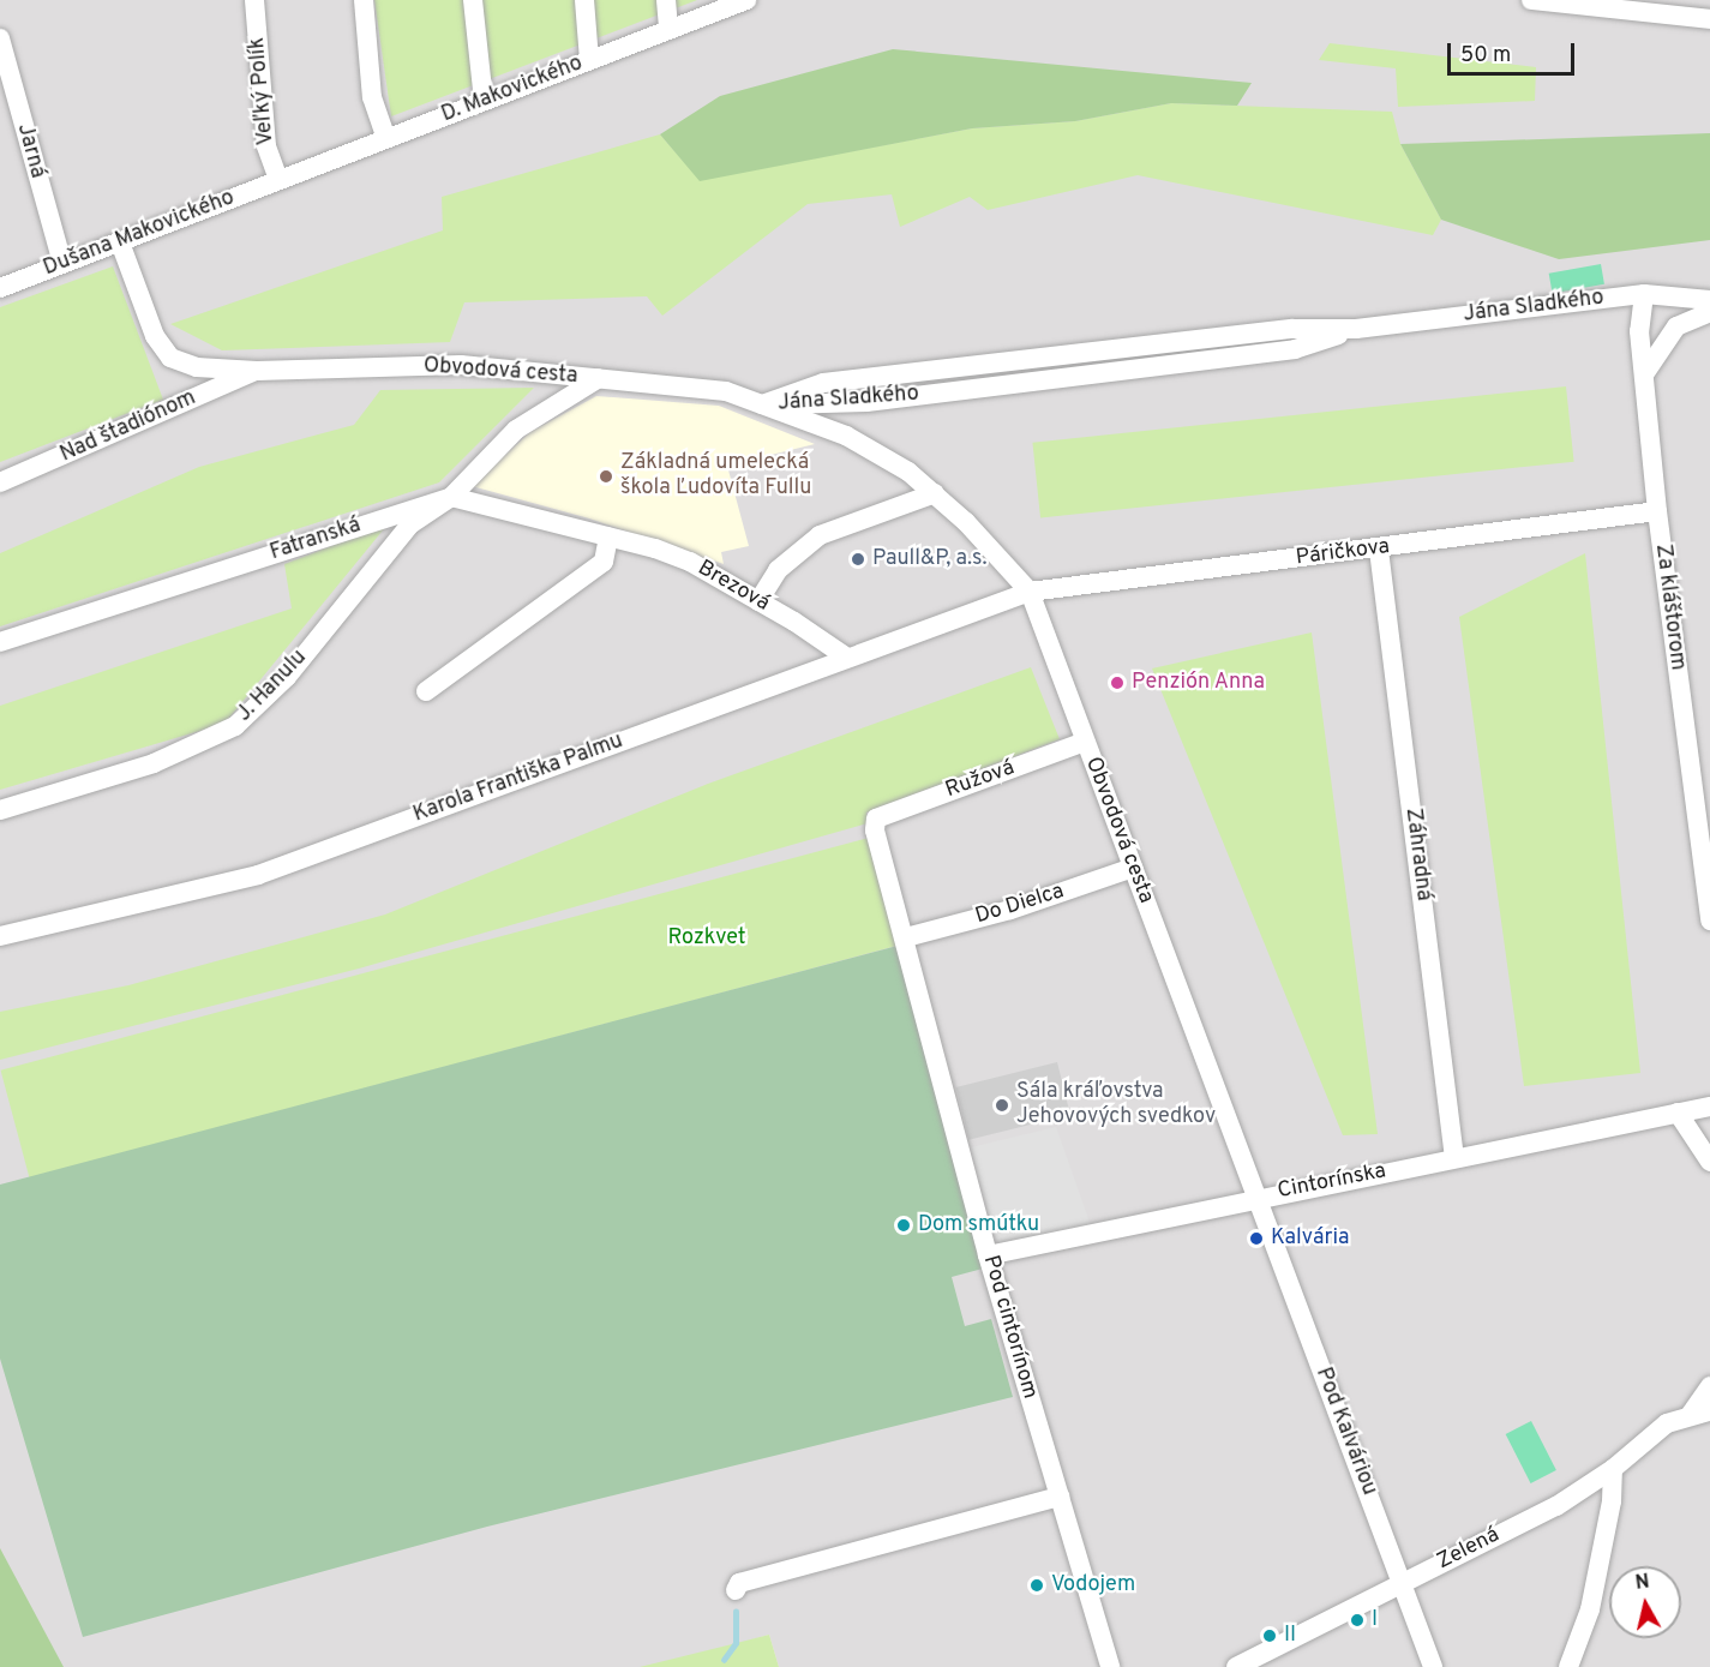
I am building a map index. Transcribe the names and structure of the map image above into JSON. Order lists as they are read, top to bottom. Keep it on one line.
{"streets":{"street":["D. Makovického","Veľký Polík","Jarná","Dušana Makovického","Jána Sladkého","Obvodová cesta","Nad štadiónom","Fatranská","Páričkova","Brezová","Za kláštorom","J. Hanulu","Karola Františka Palmu","Ružová","Záhradná","Do Dielca","Cintorínska","Pod cintorínom","Pod Kalváriou","Zelená"]},"crossings":[["D. Makovického","Veľký Polík"],["D. Makovického","Dušana Makovického"],["Veľký Polík","Dušana Makovického"],["Jarná","Dušana Makovického"],["Dušana Makovického","Obvodová cesta"],["Jána Sladkého","Obvodová cesta"],["Jána Sladkého","Za kláštorom"],["Obvodová cesta","Nad štadiónom"],["Obvodová cesta","Fatranská"],["Obvodová cesta","Páričkova"],["Obvodová cesta","Karola Františka Palmu"],["Obvodová cesta","Ružová"],["Obvodová cesta","Do Dielca"],["Obvodová cesta","Cintorínska"],["Obvodová cesta","Pod Kalváriou"],["Fatranská","Brezová"],["Fatranská","J. Hanulu"],["Páričkova","Za kláštorom"],["Páričkova","Karola Františka Palmu"],["Páričkova","Záhradná"],["Brezová","J. Hanulu"],["Brezová","Karola Františka Palmu"],["Ružová","Pod cintorínom"],["Záhradná","Cintorínska"],["Do Dielca","Pod cintorínom"],["Cintorínska","Pod cintorínom"],["Cintorínska","Pod Kalváriou"],["Pod Kalváriou","Zelená"]],"parks":["Rozkvet"],"places":["Základná umelecká škola Ľudovíta Fullu","Paull&P, a.s.","Penzión Anna","Sála kráľovstva Jehovových svedkov","Dom smútku","Kalvária","Vodojem","I","II"],"scale_bar":"50 m","north":"top"}
